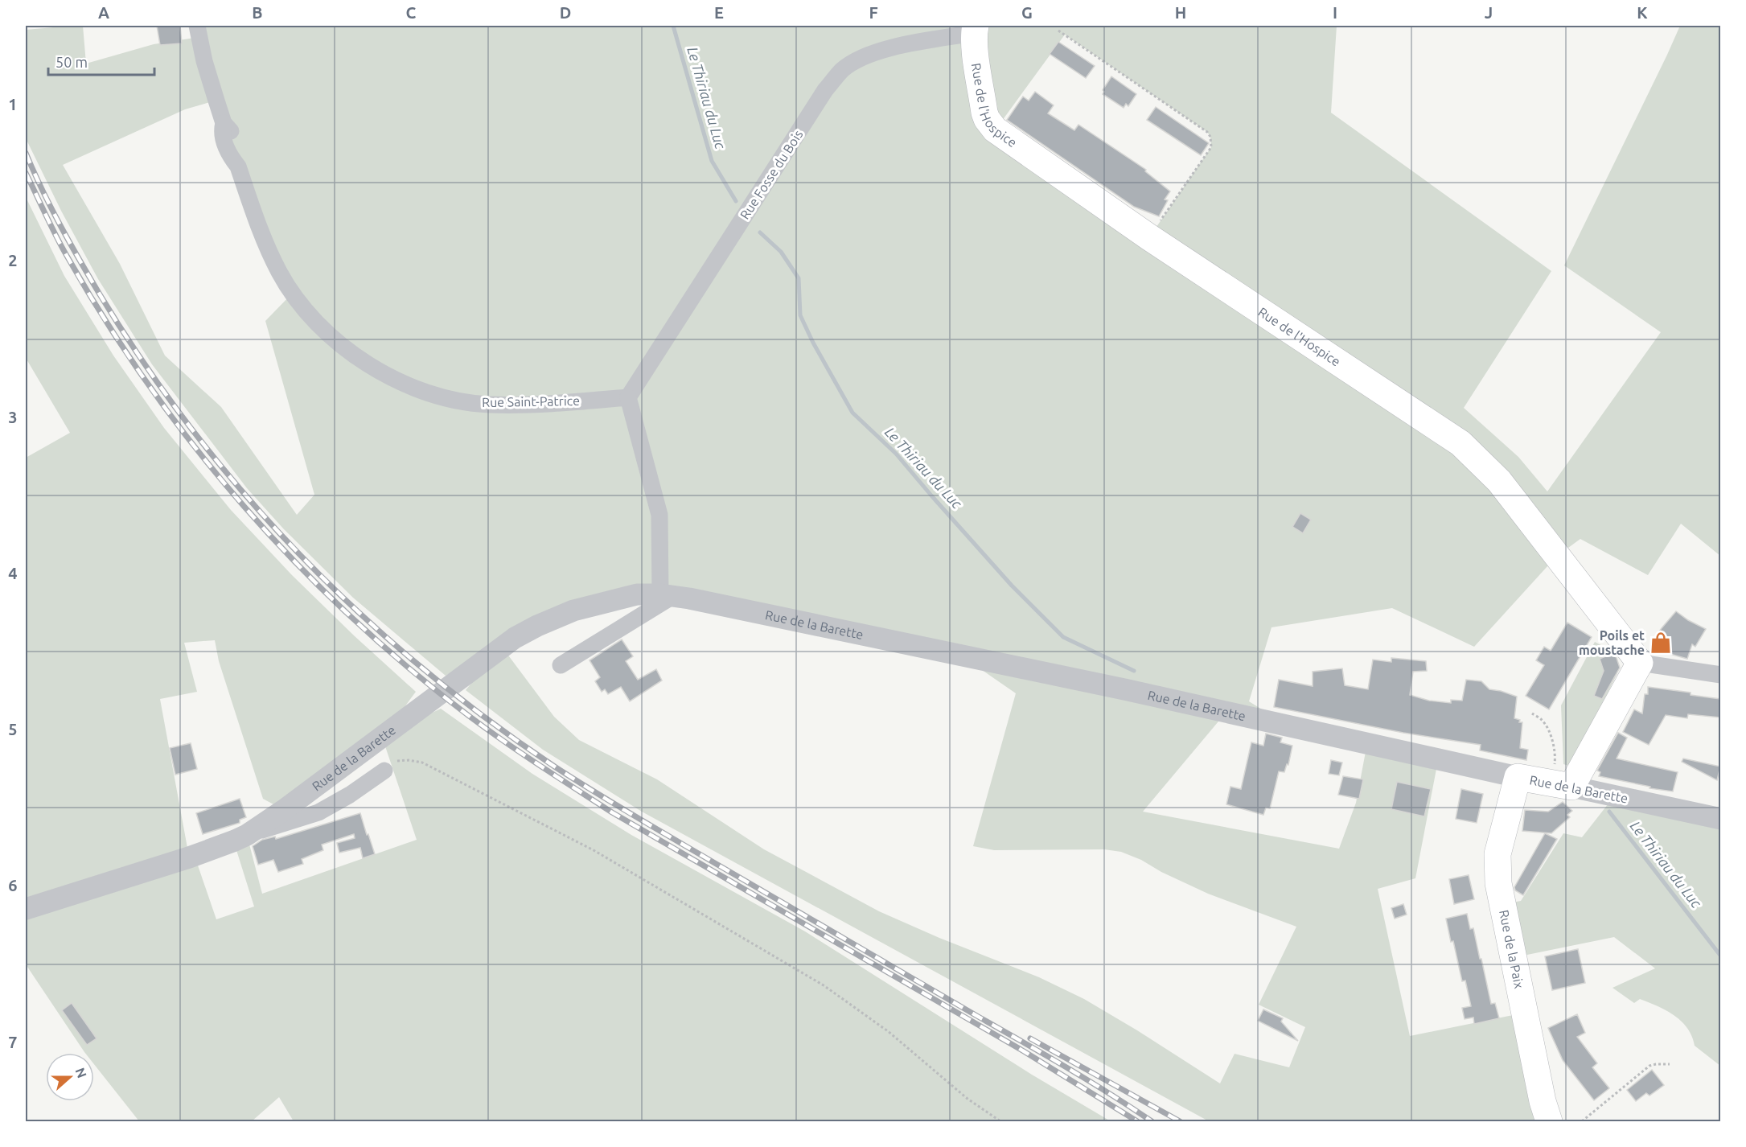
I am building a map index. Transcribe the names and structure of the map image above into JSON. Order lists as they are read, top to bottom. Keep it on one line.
{"streets":{"main road":["Rue de l'Hospice","Rue de la Barette","Rue de la Paix"],"street":["Rue Fosse du Bois","Rue Saint-Patrice"]},"crossings":[["Rue de l'Hospice","Rue Fosse du Bois"],["Rue Fosse du Bois","Rue Saint-Patrice"],["Rue de la Barette","Rue de la Paix"]],"water":["Le Thiriau du Luc"],"places":{"shop":["Poils et moustache"]},"scale_bar":"50 m","north":"right","grid":{"columns":["A","B","C","D","E","F","G","H","I","J","K"],"rows":["1","2","3","4","5","6","7"]}}
